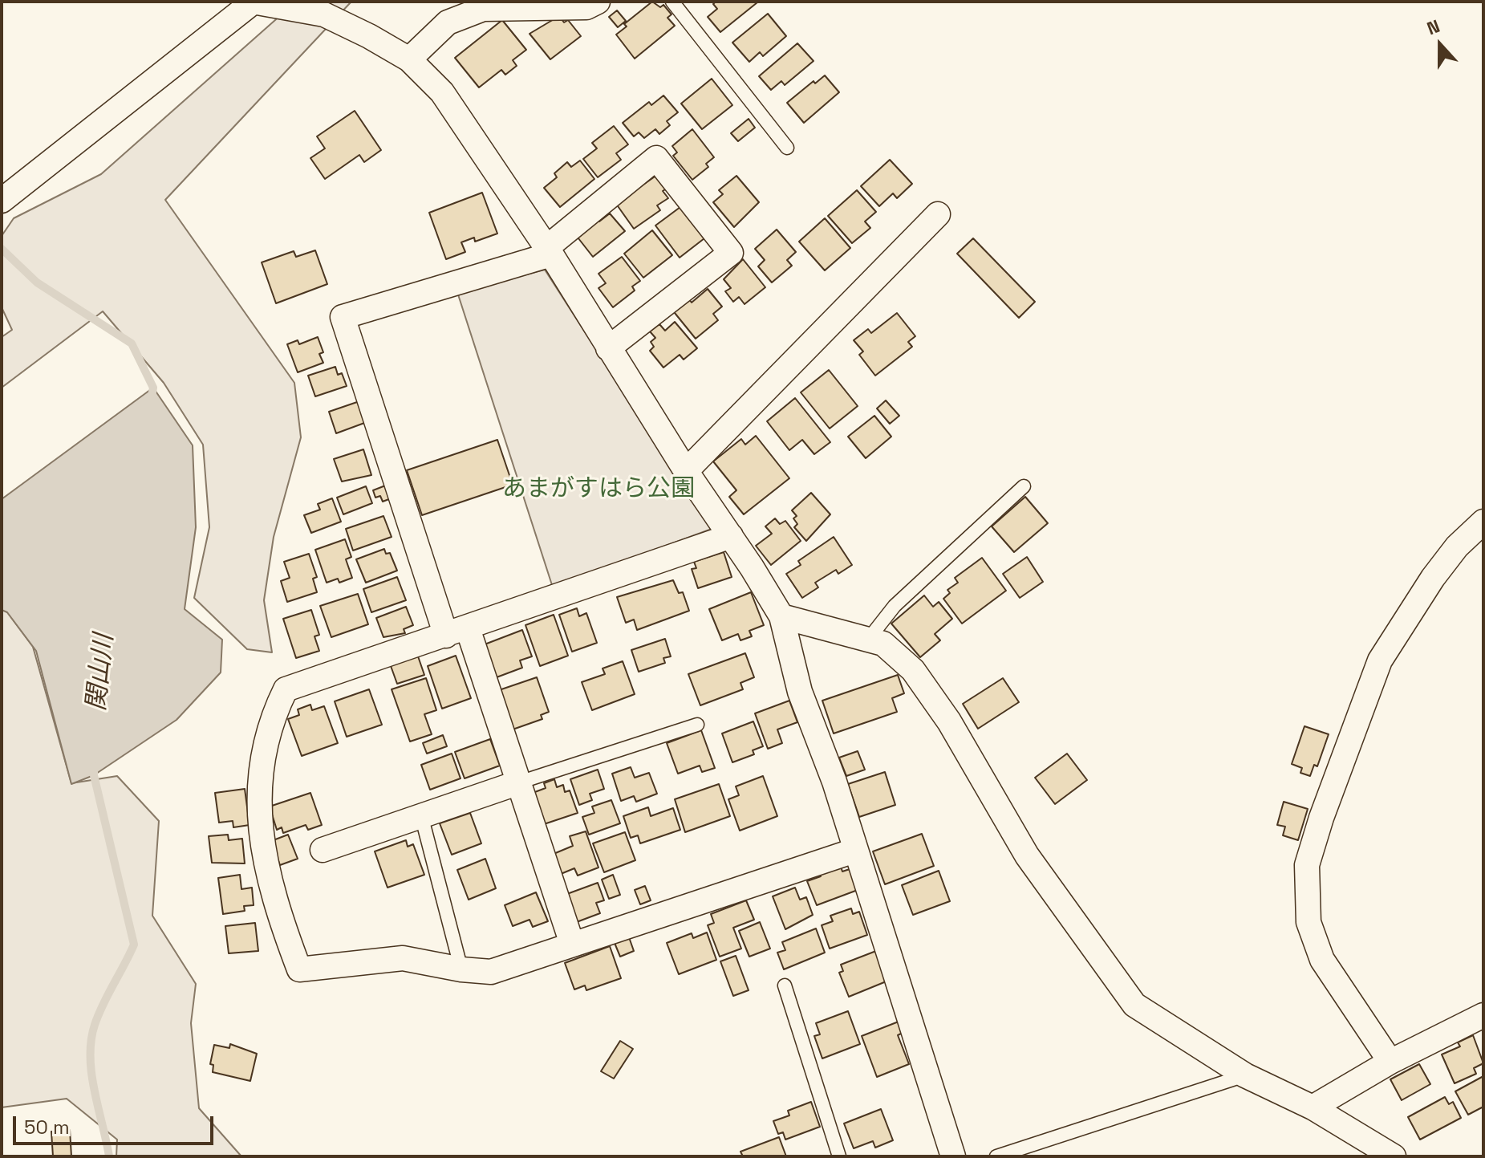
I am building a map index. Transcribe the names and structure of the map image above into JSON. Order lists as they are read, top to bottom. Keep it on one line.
{"water":["関山川"],"parks":["あまがすはら公園"],"scale_bar":"50 m","north":"top"}
